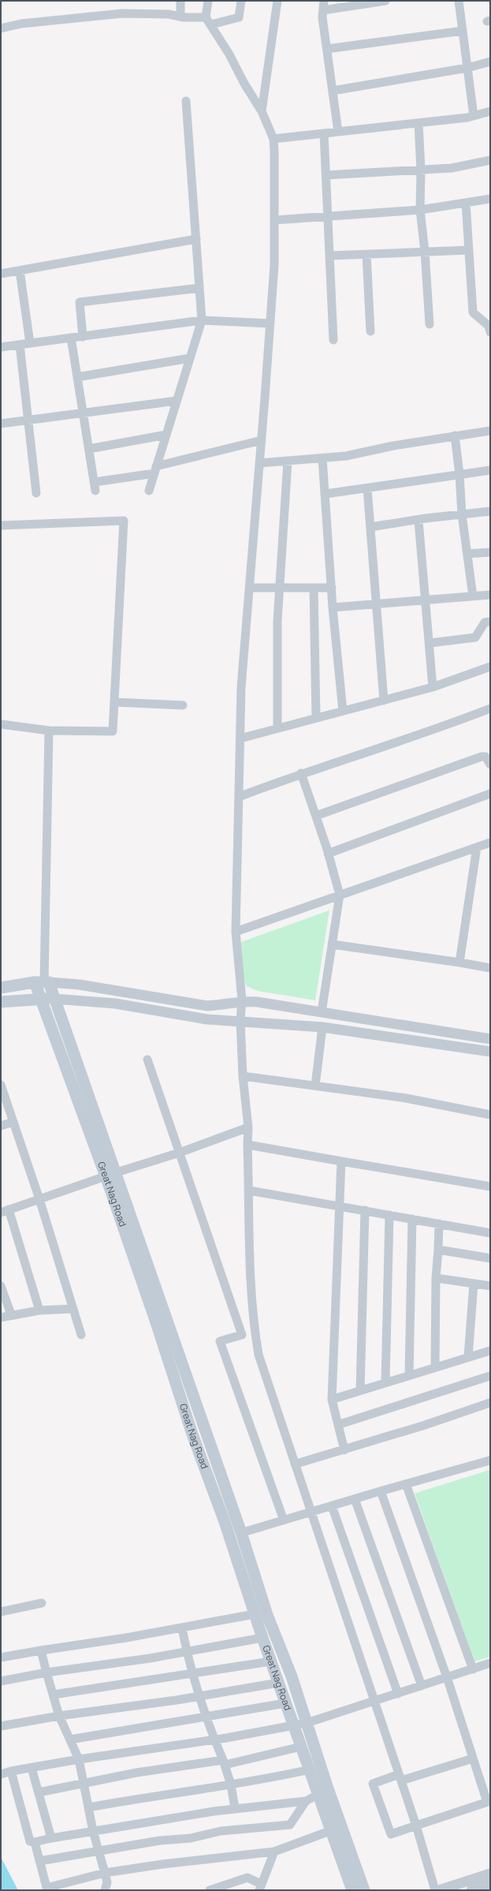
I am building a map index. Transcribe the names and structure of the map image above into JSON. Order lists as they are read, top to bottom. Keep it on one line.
{"streets":{"main road":["Great Nag Road"]}}
